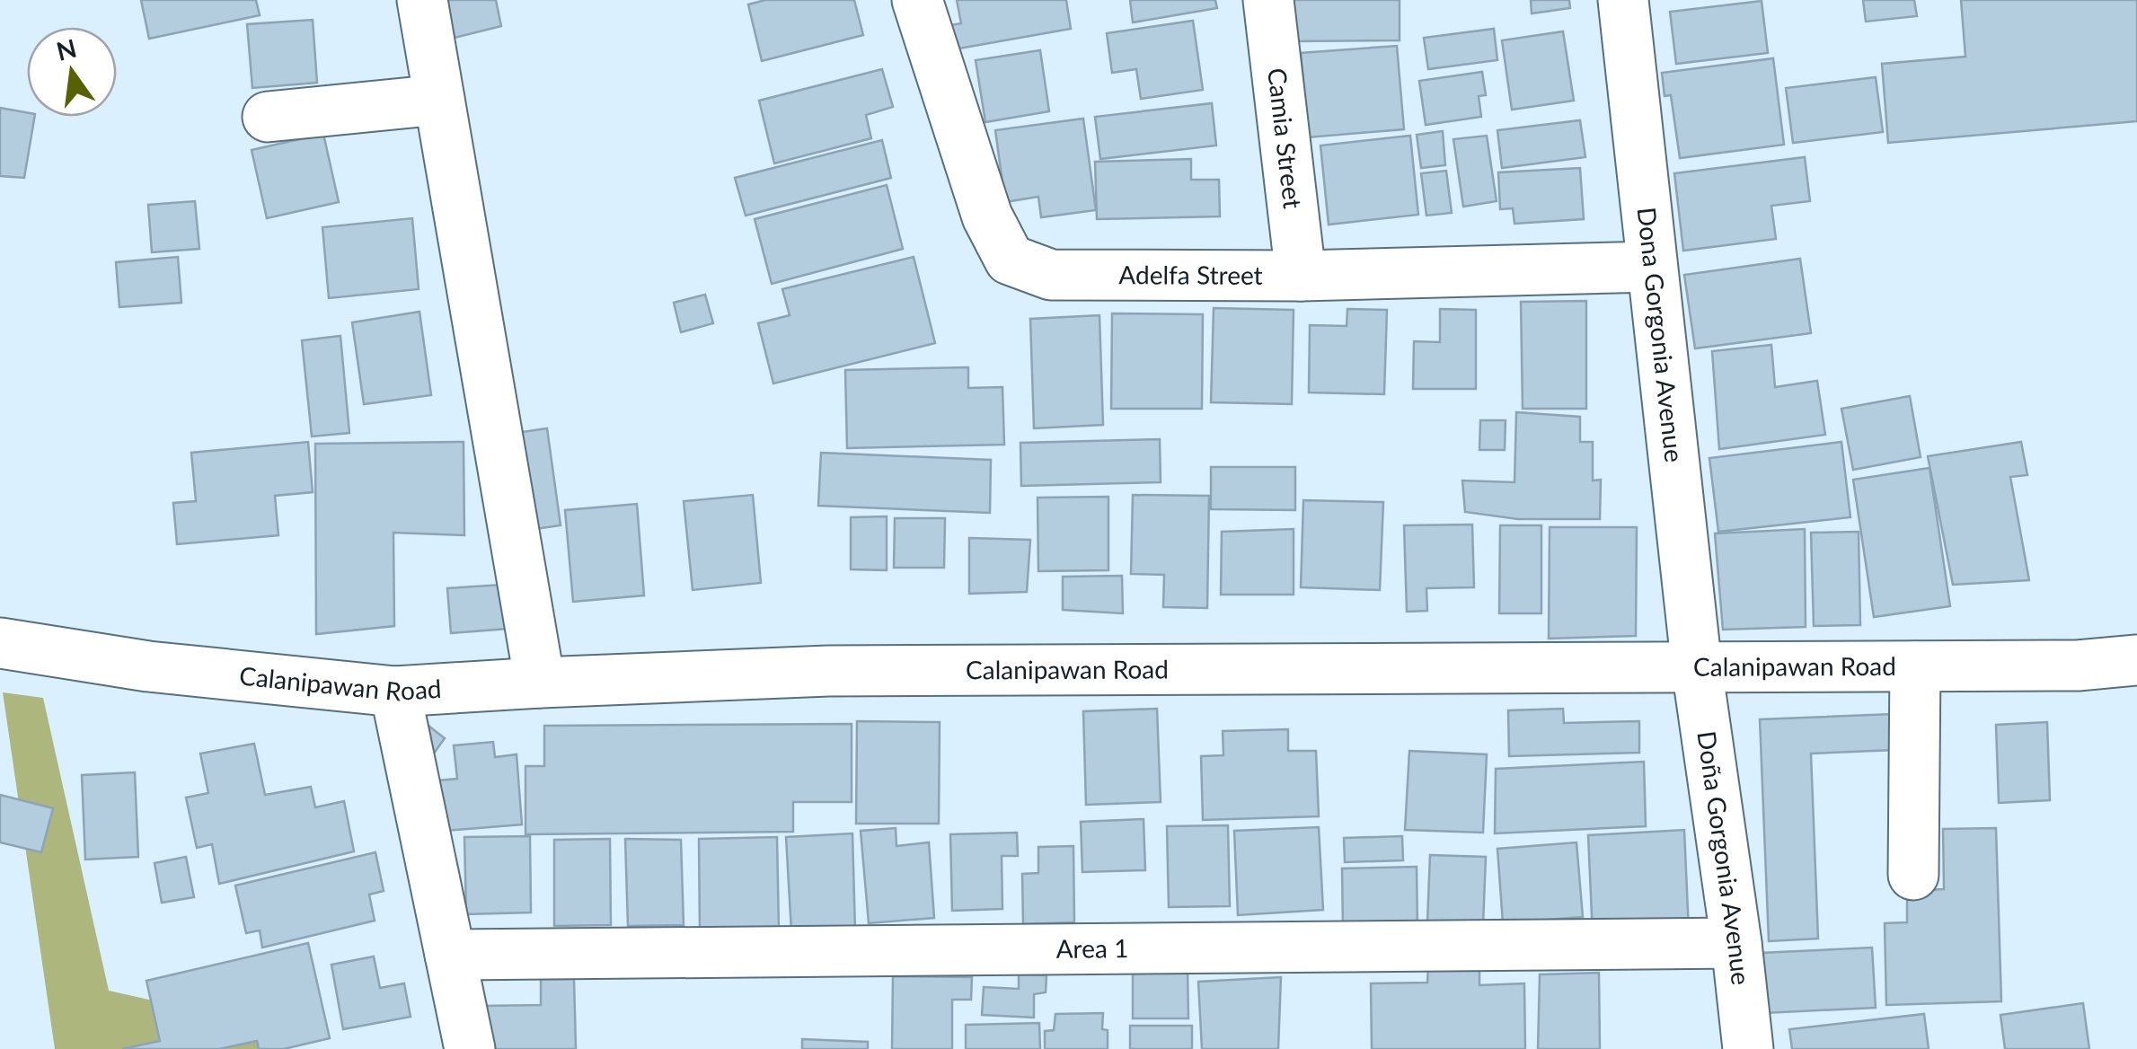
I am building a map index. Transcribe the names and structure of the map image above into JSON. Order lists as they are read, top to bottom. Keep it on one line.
{"streets":{"street":["Camia Street","Adelfa Street","Dona Gorgonia Avenue","Calanipawan Road","Doña Gorgonia Avenue","Area 1"]},"crossings":[["Camia Street","Adelfa Street"],["Adelfa Street","Dona Gorgonia Avenue"],["Dona Gorgonia Avenue","Calanipawan Road"],["Dona Gorgonia Avenue","Doña Gorgonia Avenue"],["Calanipawan Road","Doña Gorgonia Avenue"],["Doña Gorgonia Avenue","Area 1"]],"north":"top"}
